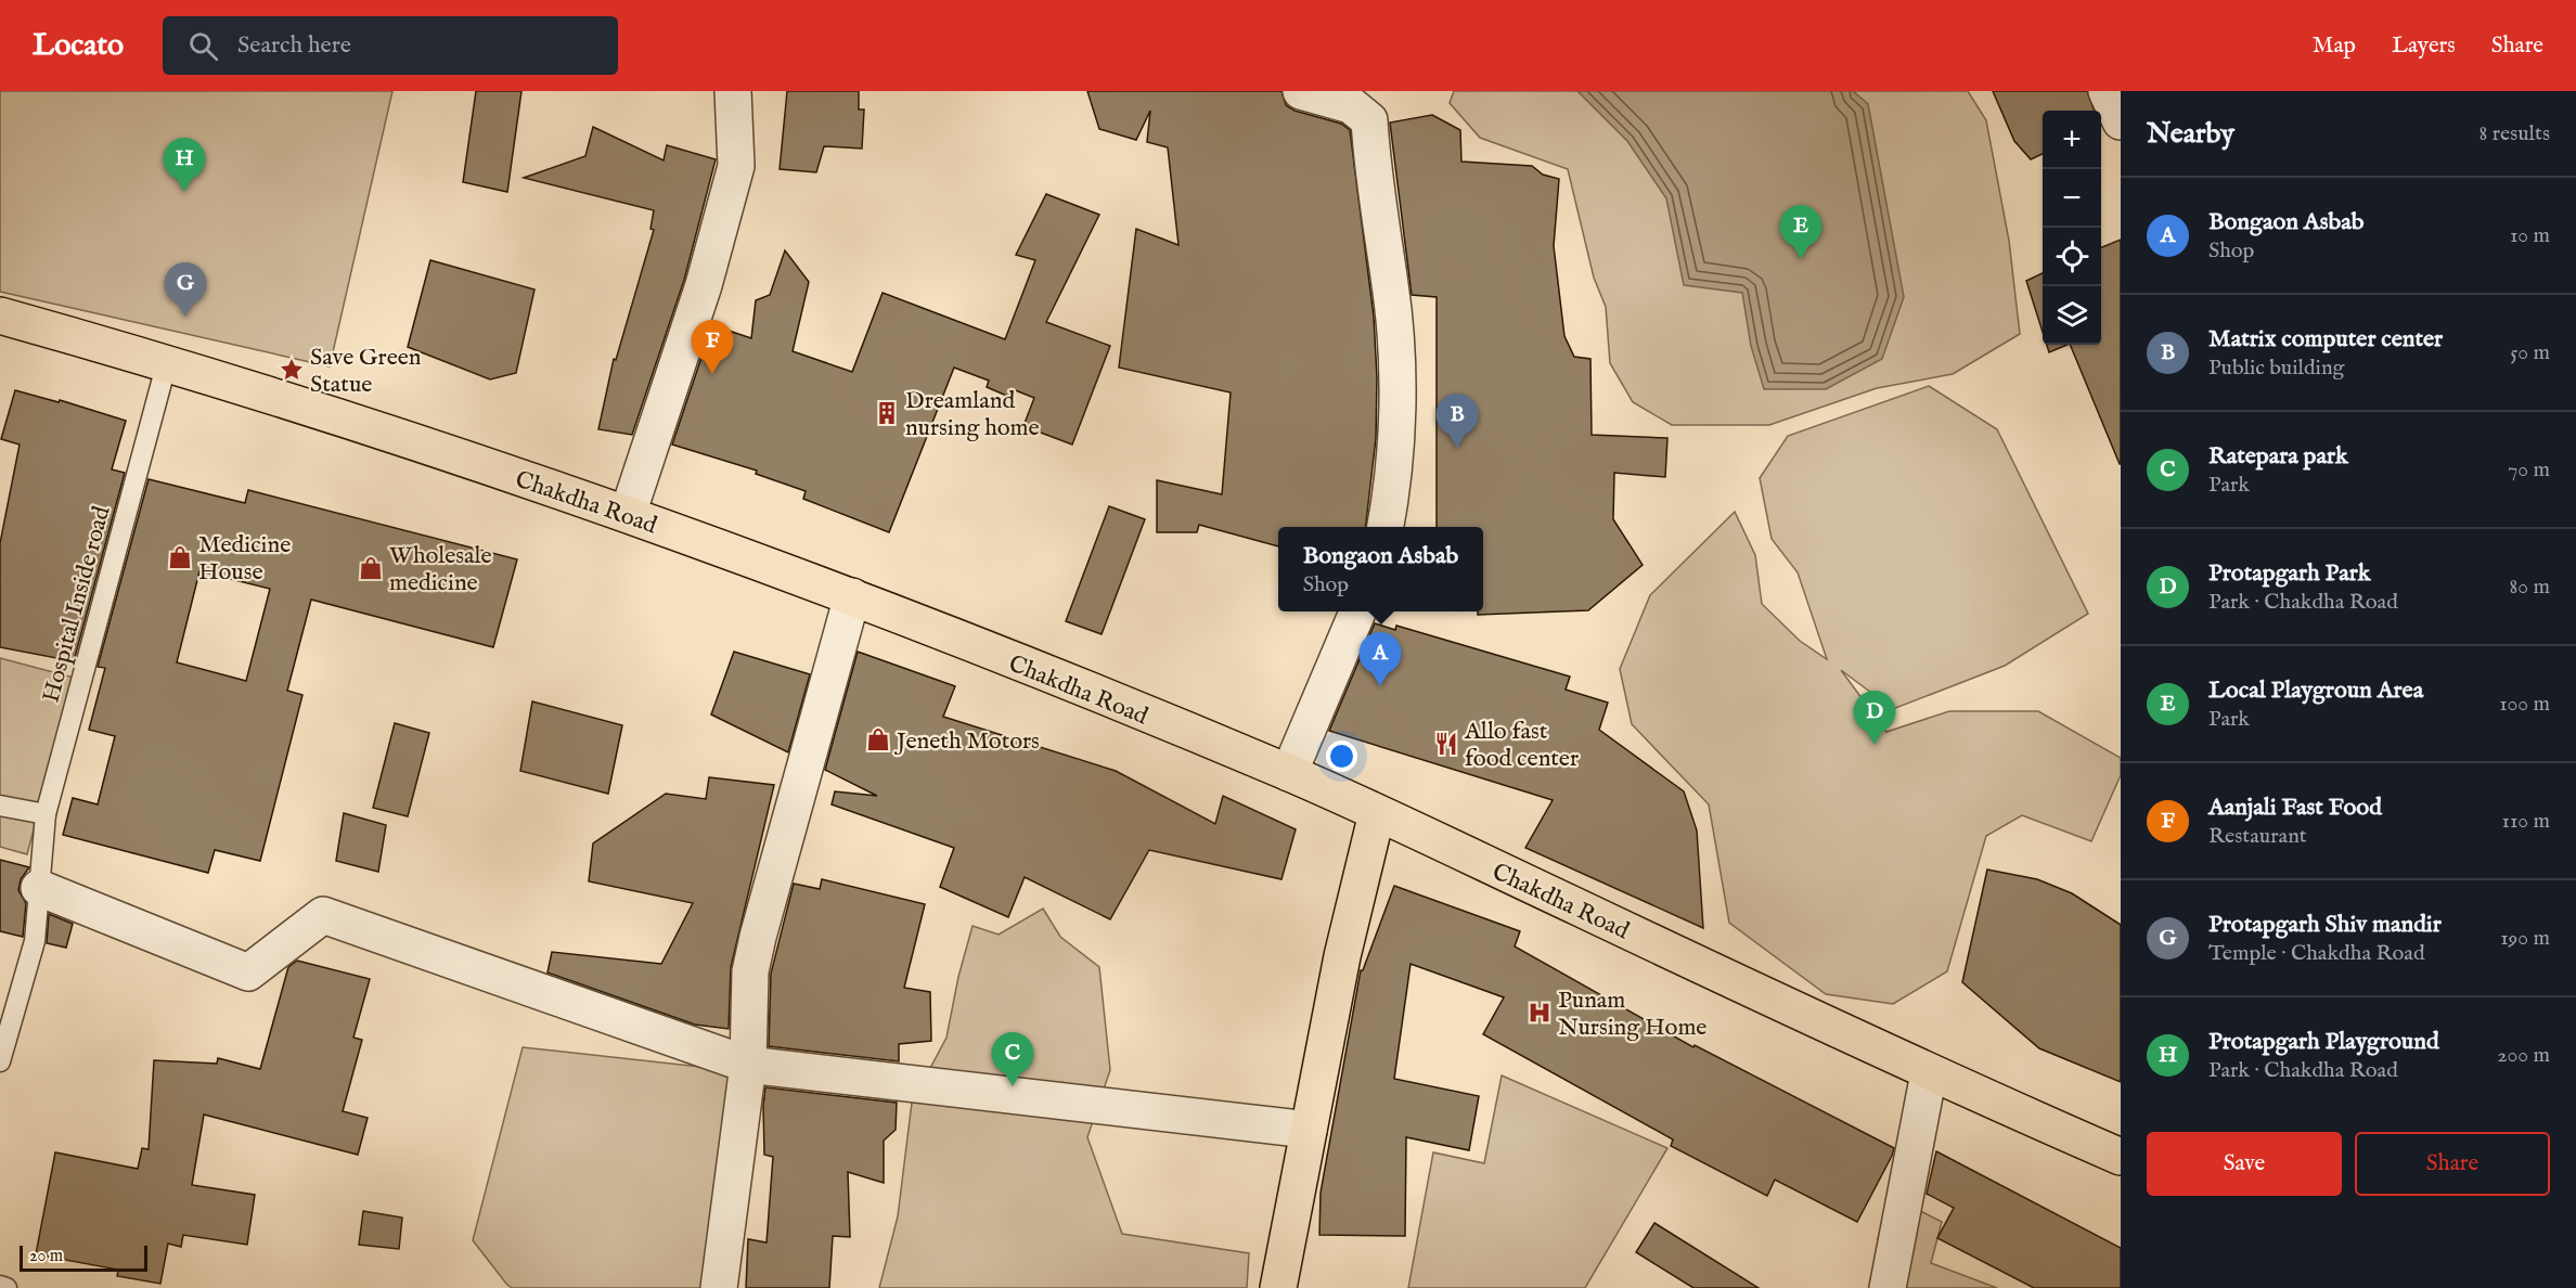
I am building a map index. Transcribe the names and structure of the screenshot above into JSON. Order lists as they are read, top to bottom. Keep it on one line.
{"streets":{"main road":["Chakdha Road"],"lane":["Hospital Inside road"]},"crossings":[["Chakdha Road","Hospital Inside road"]],"places":{"place":["Save Green Statue"],"building":["Dreamland nursing home"],"shop":["Medicine House","Wholesale medicine","Jeneth Motors"],"restaurant":["Allo fast food center"],"hospital":["Punam Nursing Home"]},"scale_bar":"20 m","page":{"header":"Locato","search":"Search here","nav":["Map","Layers","Share"],"heading":["Nearby","8 results"],"map_buttons":["+","−"],"pins":["H","E","G","F","B","A","D","C"],"list":[{"mark":"A","name":"Bongaon Asbab","note":"Shop","value":"10 m"},{"mark":"B","name":"Matrix computer center","note":"Public building","value":"50 m"},{"mark":"C","name":"Ratepara park","note":"Park","value":"70 m"},{"mark":"D","name":"Protapgarh Park","note":"Park · Chakdha Road","value":"80 m"},{"mark":"E","name":"Local Playgroun Area","note":"Park","value":"100 m"},{"mark":"F","name":"Aanjali Fast Food","note":"Restaurant","value":"110 m"},{"mark":"G","name":"Protapgarh Shiv mandir","note":"Temple · Chakdha Road","value":"190 m"},{"mark":"H","name":"Protapgarh Playground","note":"Park · Chakdha Road","value":"200 m"}],"popup":["Bongaon Asbab","Shop"],"buttons":["Save","Share"],"scale":"20 m"}}
